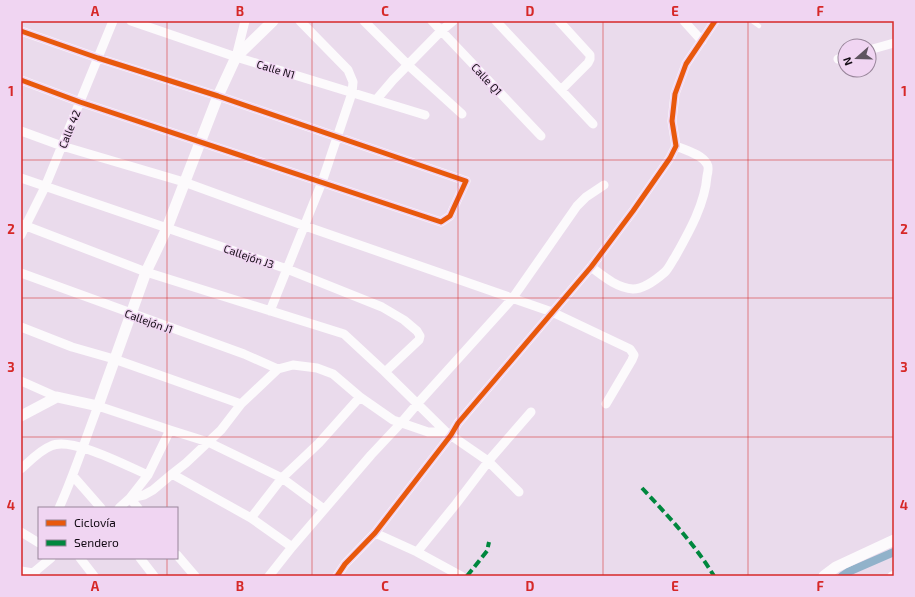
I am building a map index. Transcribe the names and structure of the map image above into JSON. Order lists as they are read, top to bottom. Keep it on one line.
{"streets":{"street":["Calle N1","Calle Q1","Calle 42","Callejón J3","Callejón J1"]},"crossings":[["Calle 42","Callejón J3"]],"legend":["Ciclovía","Sendero"],"north":"left","grid":{"columns":["A","B","C","D","E","F"],"rows":["1","2","3","4"]}}
